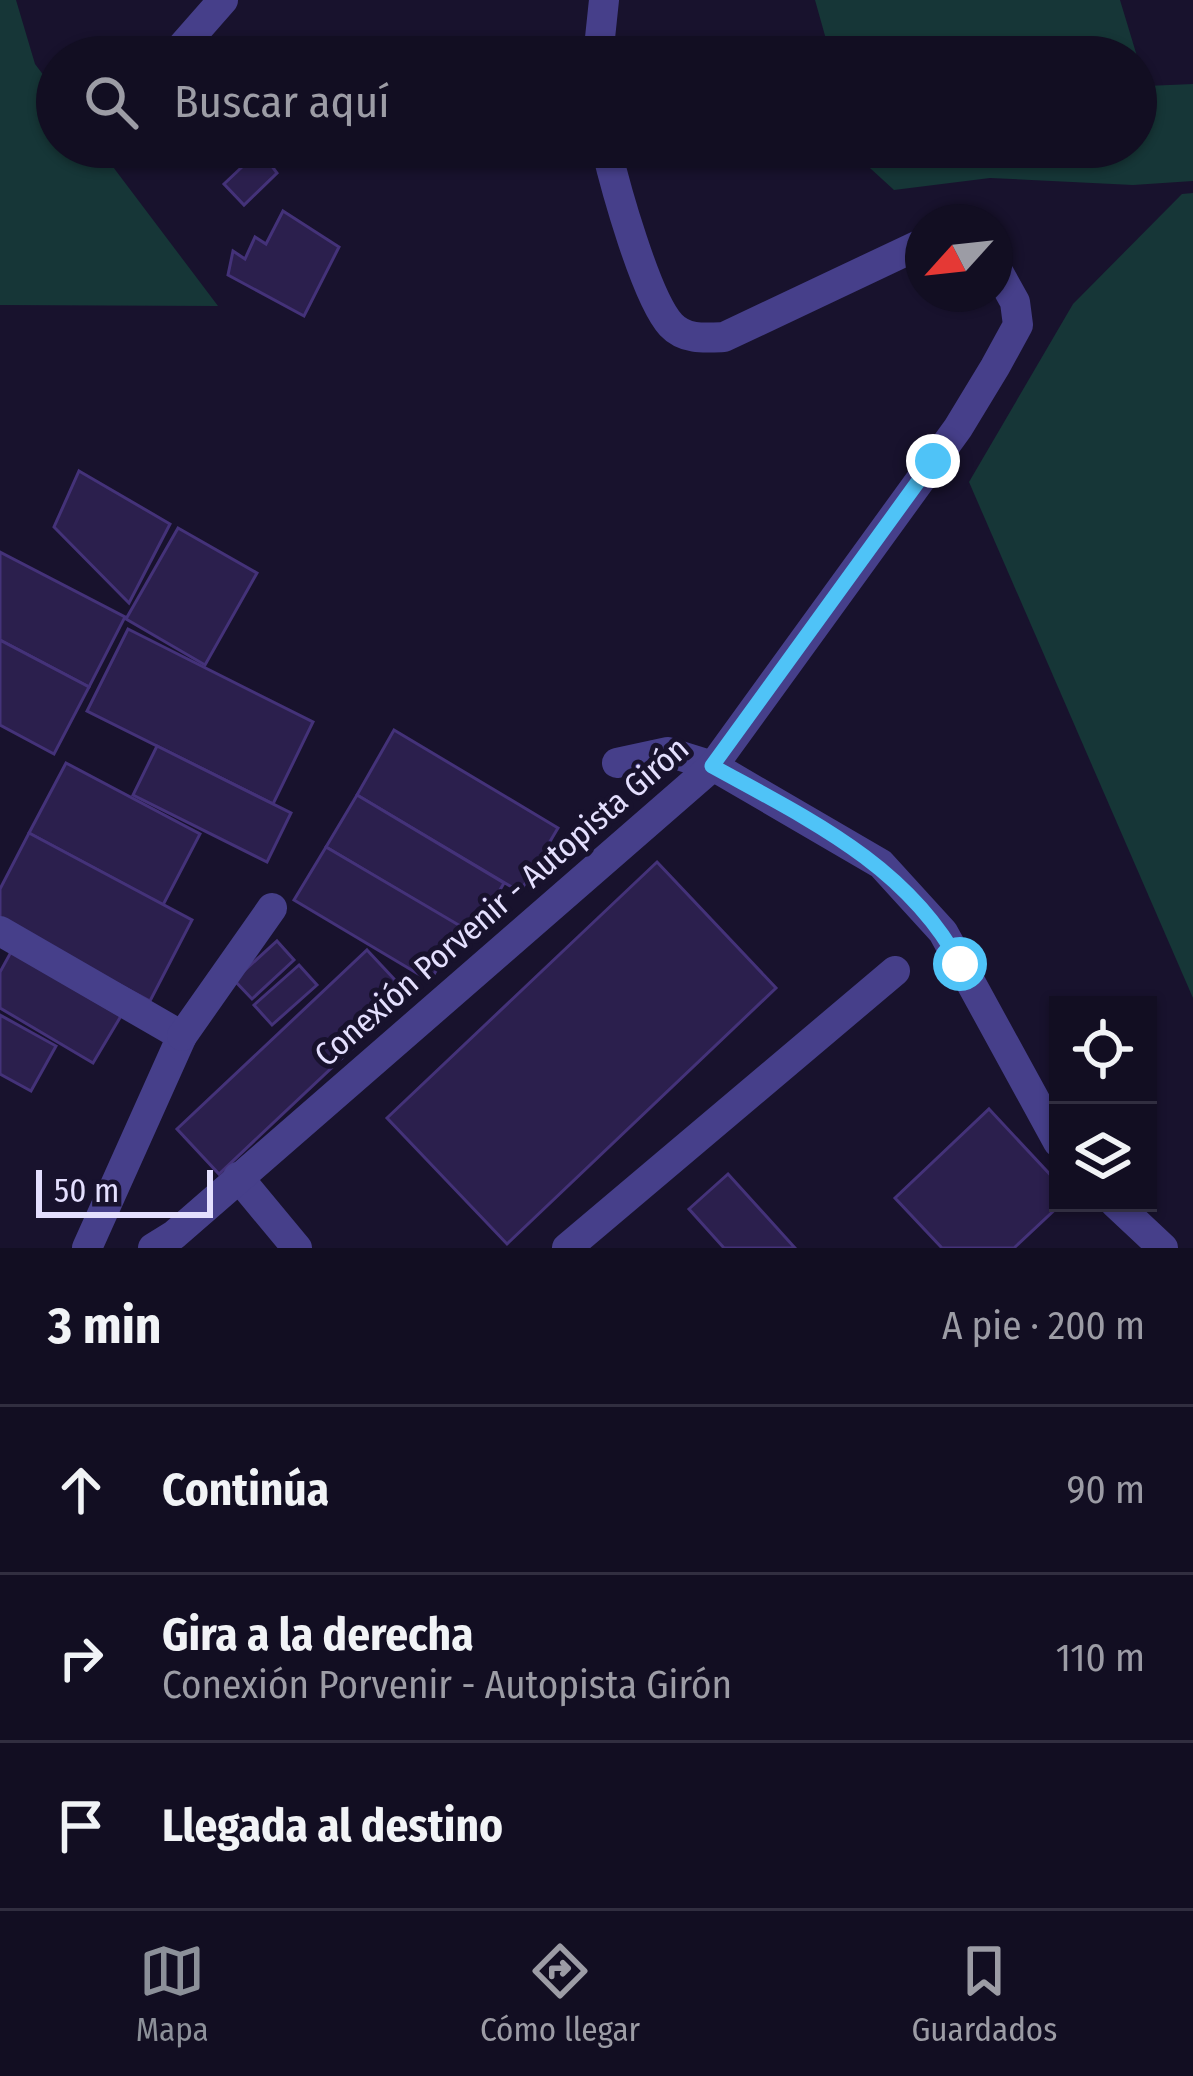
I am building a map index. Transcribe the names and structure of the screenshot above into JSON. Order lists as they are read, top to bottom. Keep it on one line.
{"streets":{"street":["Conexión Porvenir - Autopista Girón"]},"scale_bar":"50 m","north":"bottom left","page":{"search":"Buscar aquí","scale":"50 m","heading":["3 min","A pie · 200 m"],"list":[["Continúa","90 m"],["Gira a la derecha","Conexión Porvenir - Autopista Girón","110 m"],"Llegada al destino"],"nav":["Mapa","Cómo llegar","Guardados"]}}
